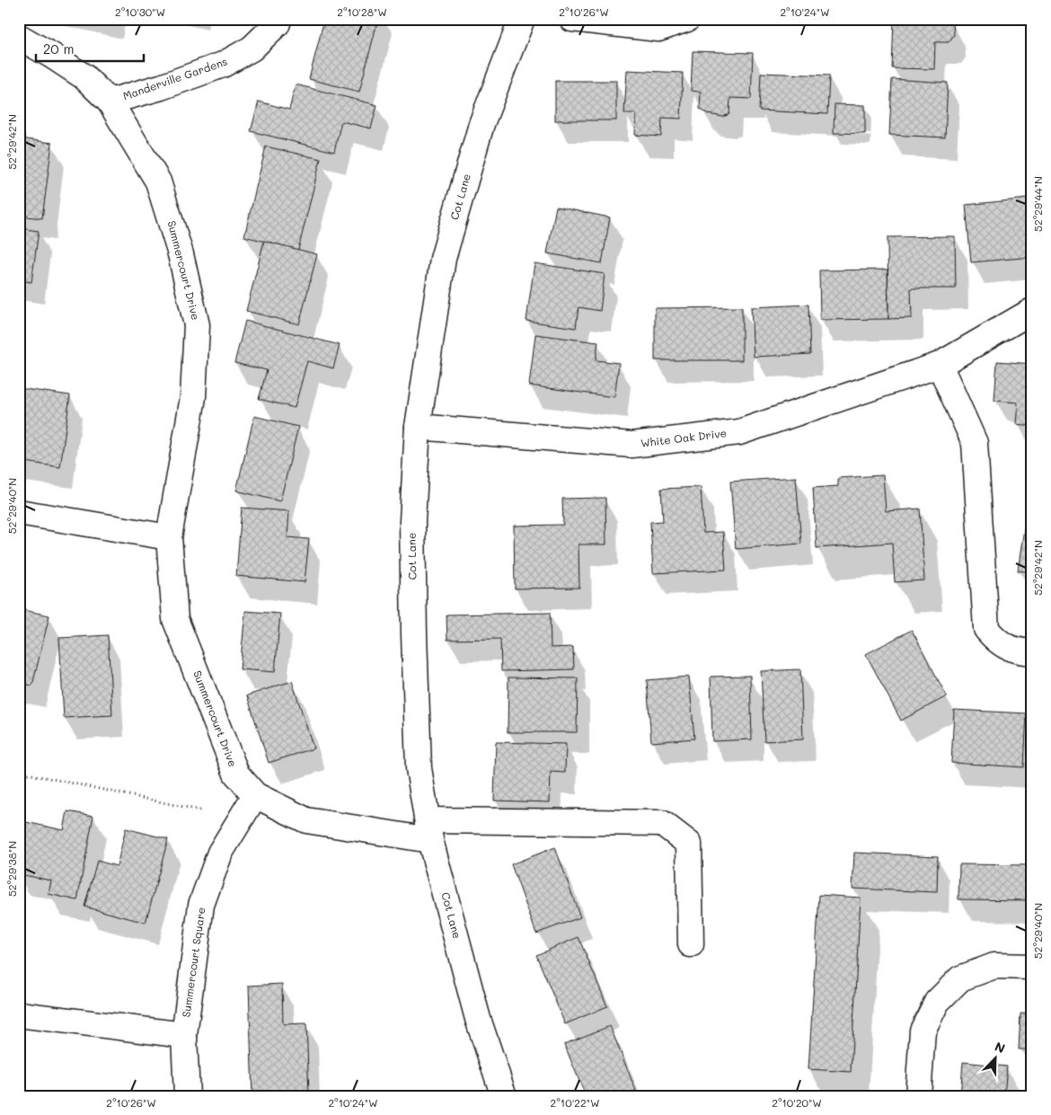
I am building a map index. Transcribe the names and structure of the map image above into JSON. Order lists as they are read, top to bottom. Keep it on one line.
{"streets":{"street":["Manderville Gardens","Cot Lane","Summercourt Drive","White Oak Drive","Summercourt Square"]},"crossings":[["Manderville Gardens","Summercourt Drive"],["Cot Lane","Summercourt Drive"],["Cot Lane","White Oak Drive"],["Summercourt Drive","Summercourt Square"]],"scale_bar":"20 m","north":"top right","coordinates":["2°10'30\"W","2°10'28\"W","2°10'26\"W","2°10'24\"W","52°29'42\"N","52°29'44\"N","52°29'40\"N","52°29'38\"N","2°10'22\"W","2°10'20\"W"]}
